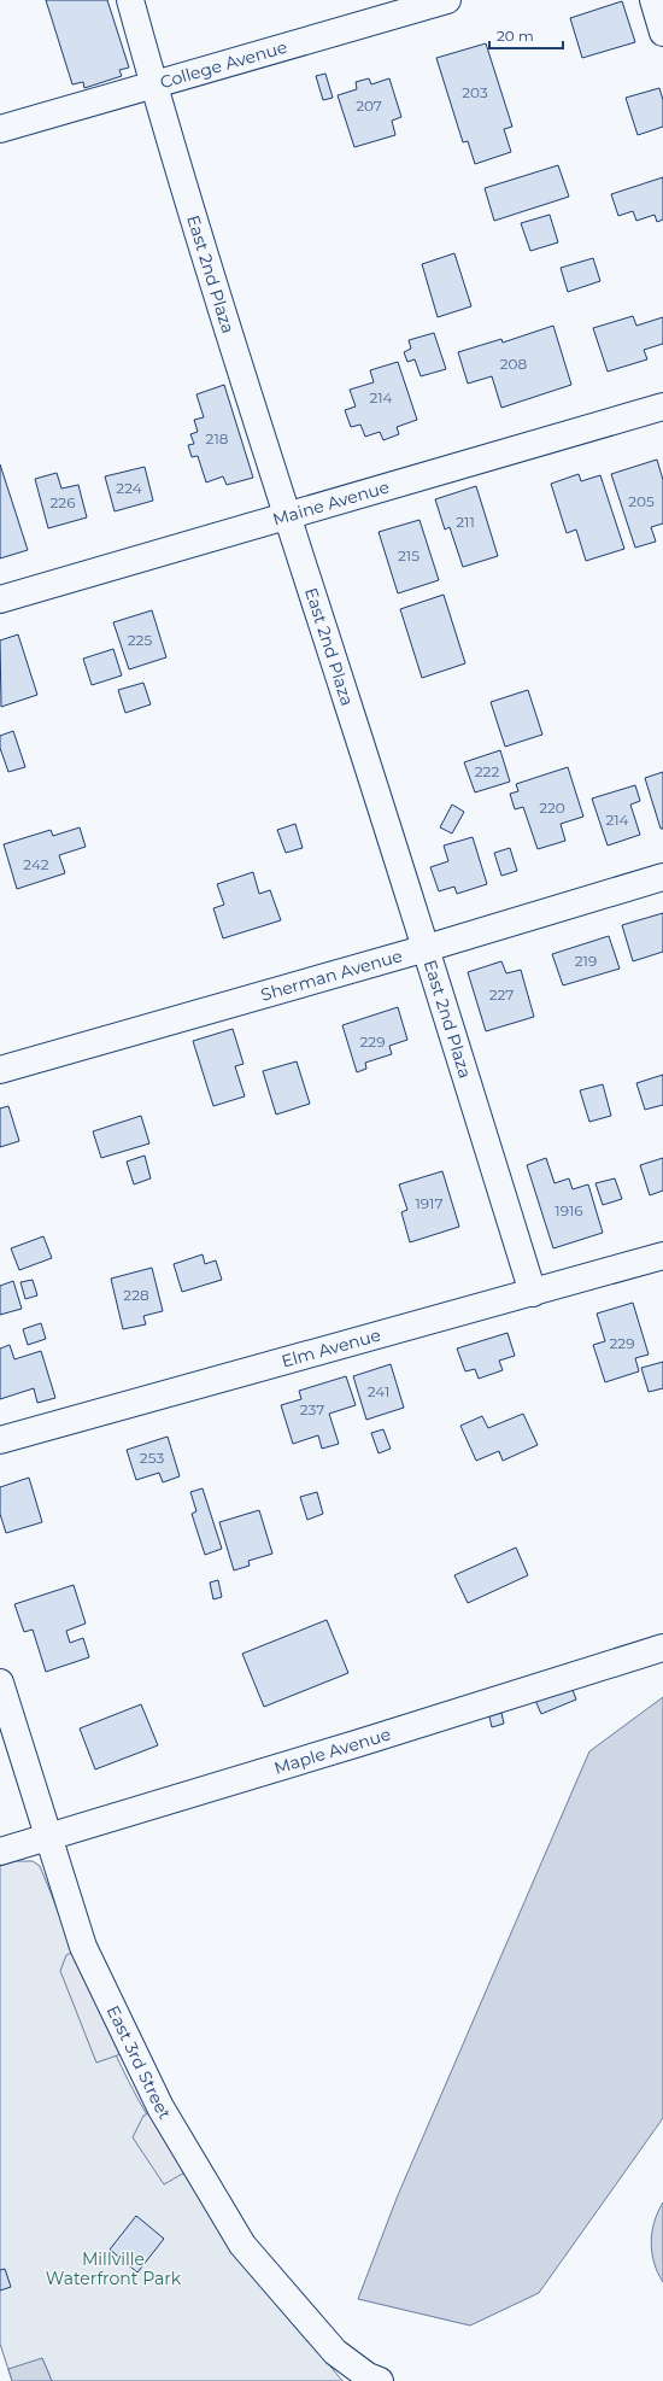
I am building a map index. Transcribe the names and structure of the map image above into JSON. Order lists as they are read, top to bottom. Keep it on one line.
{"streets":{"street":["College Avenue","East 2nd Plaza","Maine Avenue","Sherman Avenue","Elm Avenue","Maple Avenue","East 3rd Street"]},"crossings":[["College Avenue","East 2nd Plaza"],["East 2nd Plaza","Maine Avenue"],["East 2nd Plaza","Sherman Avenue"],["East 2nd Plaza","Elm Avenue"],["Maple Avenue","East 3rd Street"]],"parks":["Millville Waterfront Park"],"house_numbers":["203","207","208","214","218","224","205","226","211","215","225","222","220","214","242","219","227","229","1917","1916","228","229","241","237","253"],"scale_bar":"20 m"}
